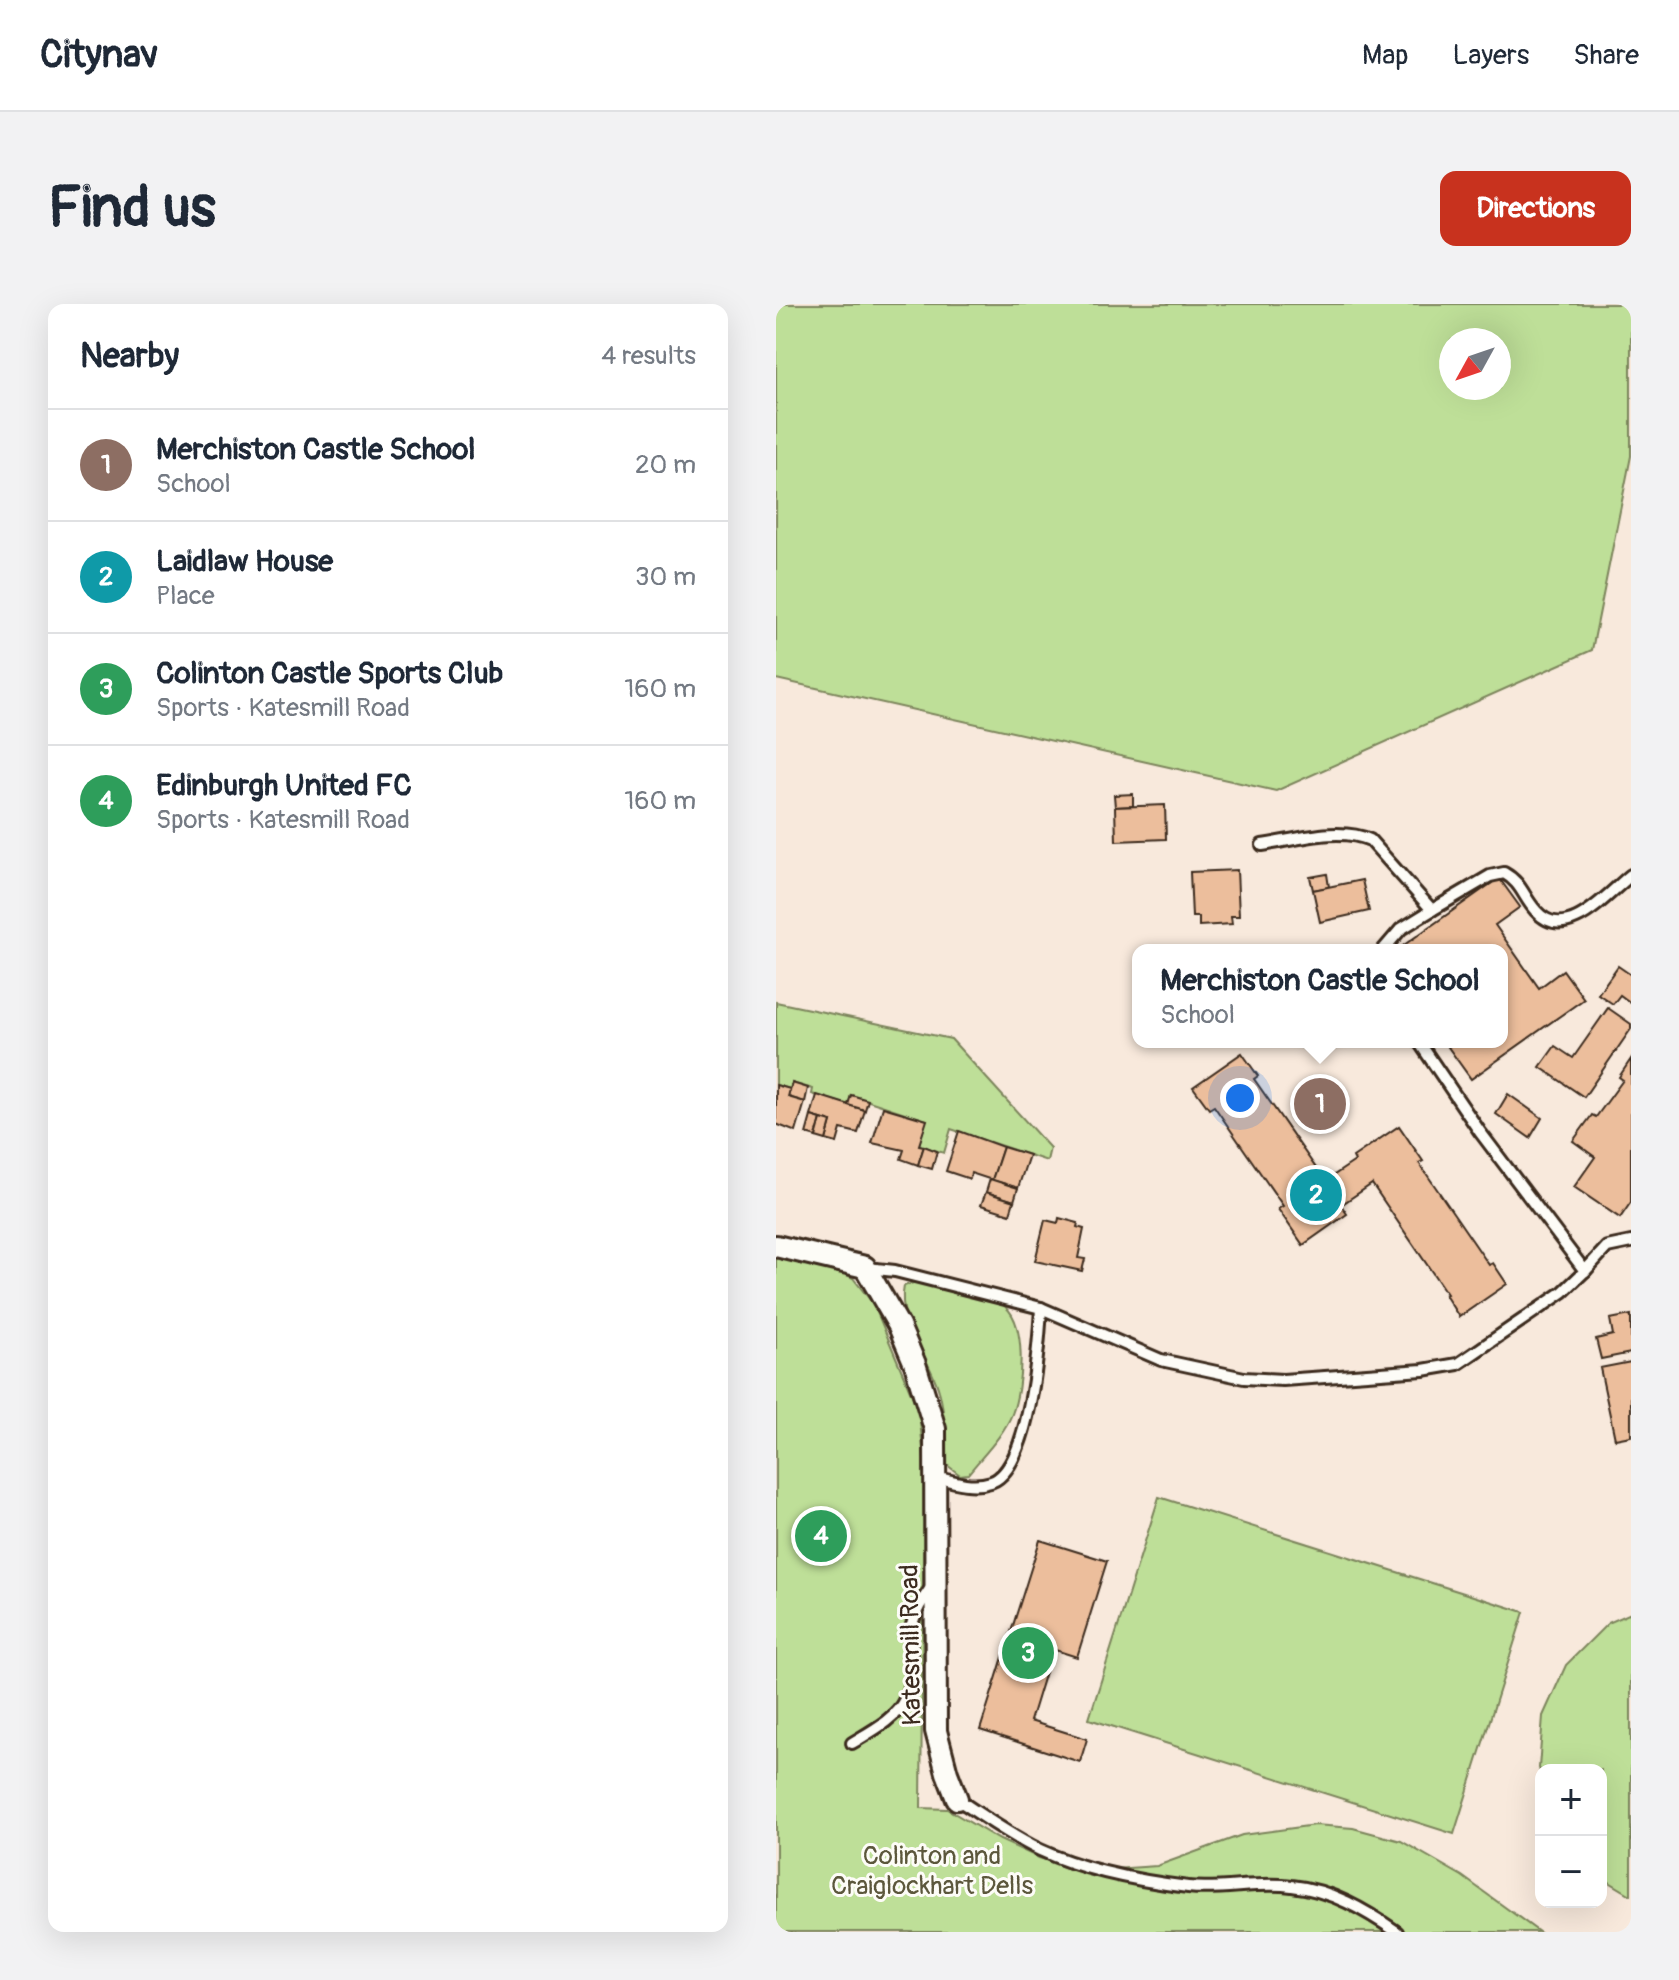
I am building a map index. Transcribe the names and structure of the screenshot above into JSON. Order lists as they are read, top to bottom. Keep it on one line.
{"streets":{"street":["Katesmill Road"]},"parks":["Colinton and Craiglockhart Dells"],"north":"bottom left","page":{"header":"Citynav","nav":["Map","Layers","Share"],"buttons":"Directions","title":"Find us","heading":["Nearby","4 results"],"list":[{"mark":"1","name":"Merchiston Castle School","note":"School","value":"20 m"},{"mark":"2","name":"Laidlaw House","note":"Place","value":"30 m"},{"mark":"3","name":"Colinton Castle Sports Club","note":"Sports · Katesmill Road","value":"160 m"},{"mark":"4","name":"Edinburgh United FC","note":"Sports · Katesmill Road","value":"160 m"}],"popup":["Merchiston Castle School","School"],"pins":["1","2","4","3"],"map_buttons":["+","−"]}}
